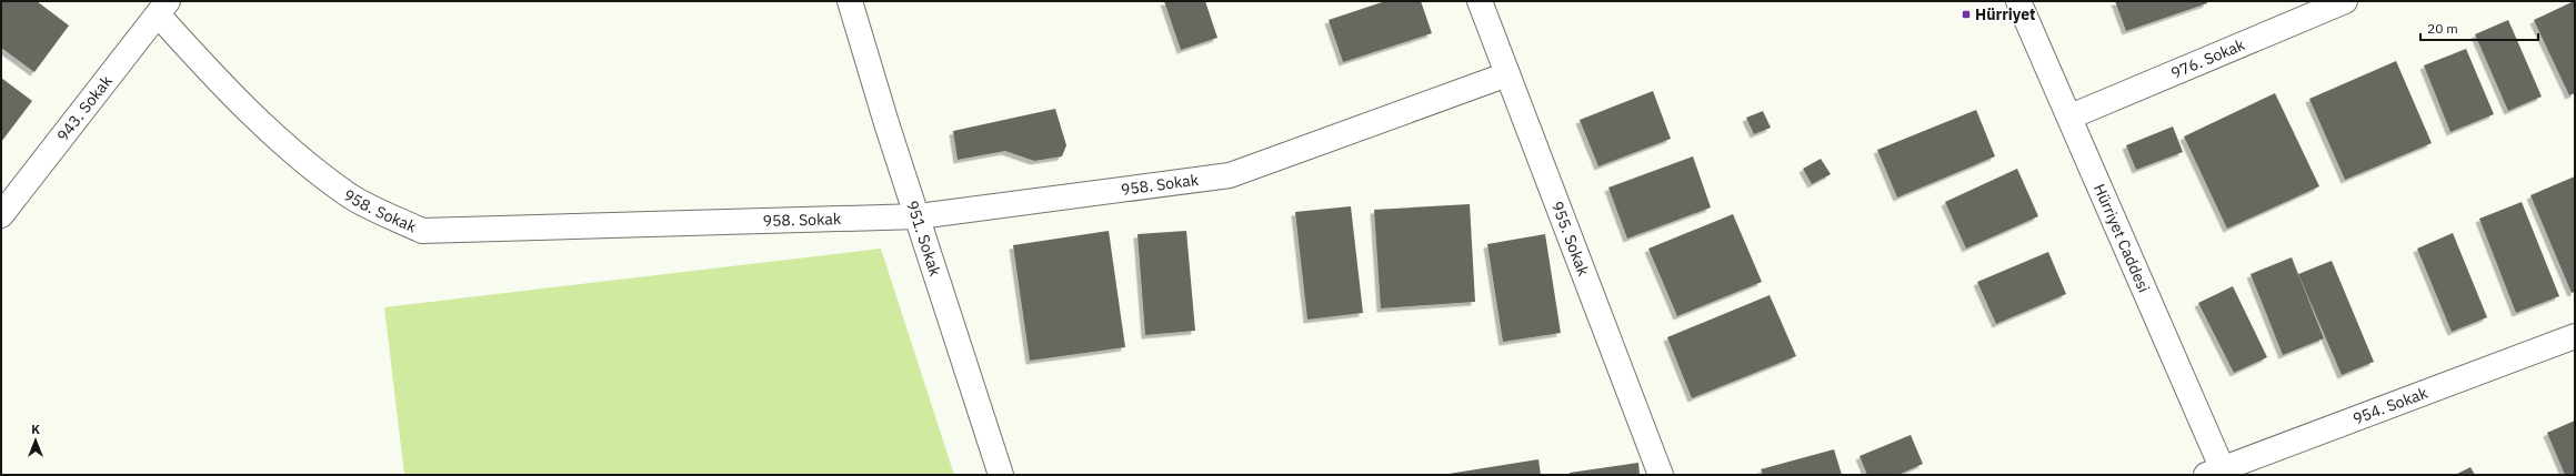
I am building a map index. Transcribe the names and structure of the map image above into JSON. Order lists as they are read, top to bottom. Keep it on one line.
{"streets":{"street":["976. Sokak","943. Sokak","958. Sokak","Hürriyet Caddesi","951. Sokak","955. Sokak","954. Sokak"]},"crossings":[["976. Sokak","Hürriyet Caddesi"],["943. Sokak","958. Sokak"],["958. Sokak","951. Sokak"],["958. Sokak","955. Sokak"],["Hürriyet Caddesi","954. Sokak"]],"places":{"transit":["Hürriyet"]},"scale_bar":"20 m","north":"top"}
